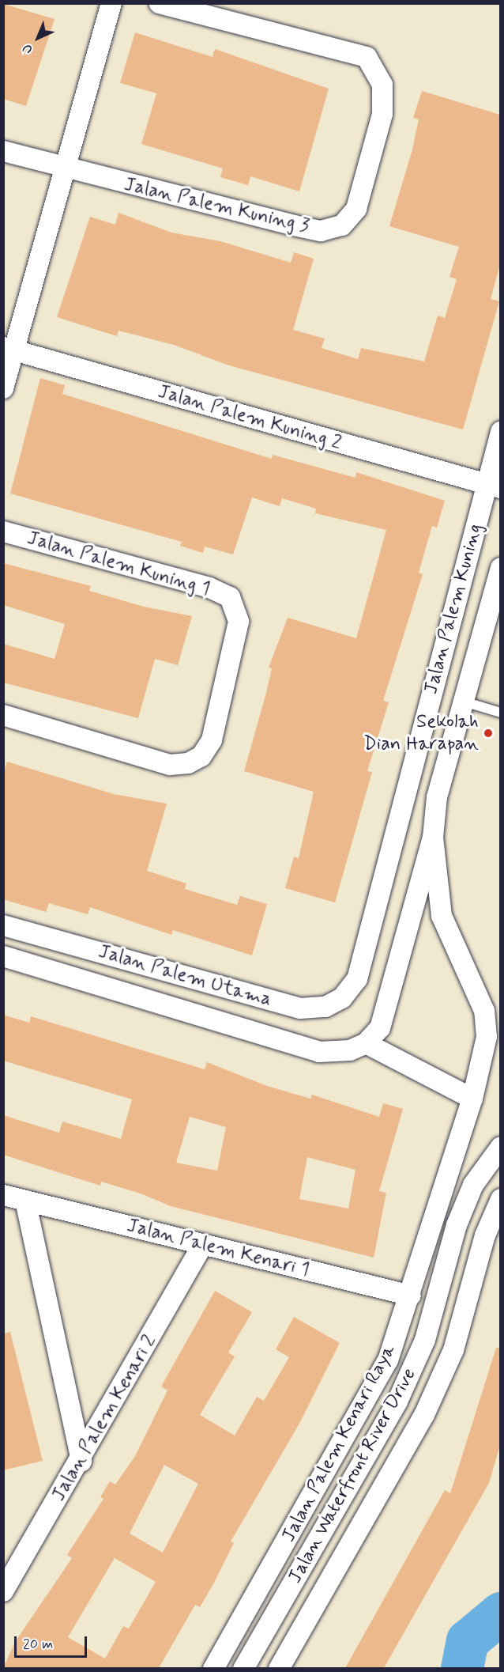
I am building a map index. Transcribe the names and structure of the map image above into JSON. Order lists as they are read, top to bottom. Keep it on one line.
{"streets":{"street":["Jalan Palem Kuning 3","Jalan Palem Kuning 2","Jalan Palem Kuning 1","Jalan Palem Kuning","Jalan Palem Utama","Jalan Palem Kenari 1","Jalan Palem Kenari 2","Jalan Palem Kenari Raya","Jalan Waterfront River Drive"]},"crossings":[["Jalan Palem Kuning 2","Jalan Palem Kuning"],["Jalan Palem Kuning","Jalan Palem Utama"],["Jalan Palem Kuning","Jalan Palem Kenari Raya"],["Jalan Palem Kenari 1","Jalan Palem Kenari 2"],["Jalan Palem Kenari 1","Jalan Palem Kenari Raya"]],"places":["Sekolah Dian Harapan"],"scale_bar":"20 m","north":"bottom left"}
